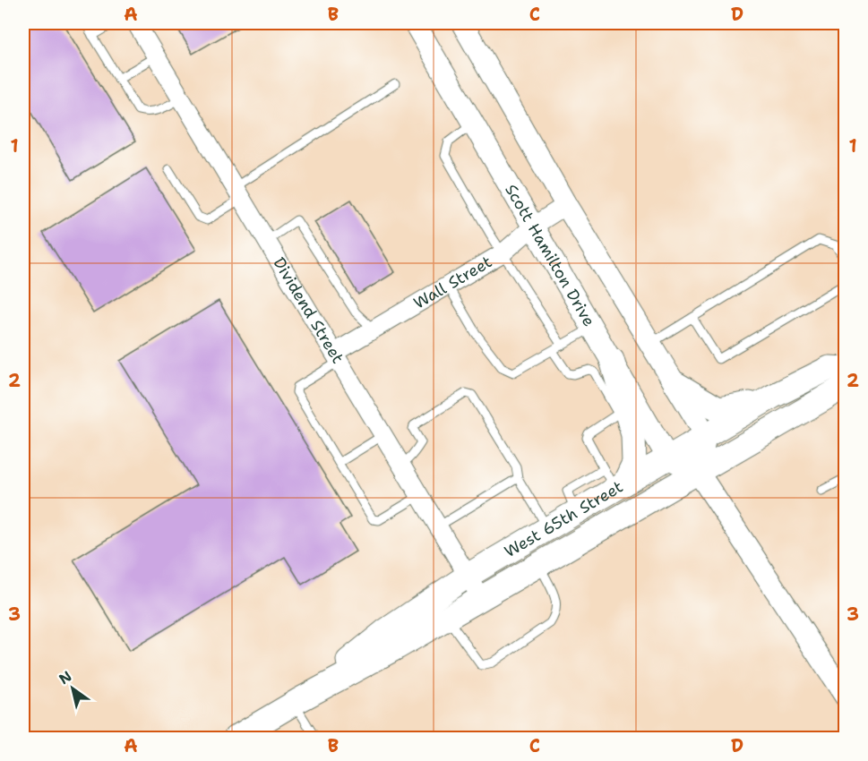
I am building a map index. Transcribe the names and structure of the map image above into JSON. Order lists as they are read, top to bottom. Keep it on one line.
{"streets":{"main road":["West 65th Street"],"street":["Scott Hamilton Drive","Wall Street","Dividend Street"]},"crossings":[["Scott Hamilton Drive","Wall Street"],["Wall Street","Dividend Street"],["Dividend Street","West 65th Street"]],"north":"top left","grid":{"columns":["A","B","C","D"],"rows":["1","2","3"]}}
